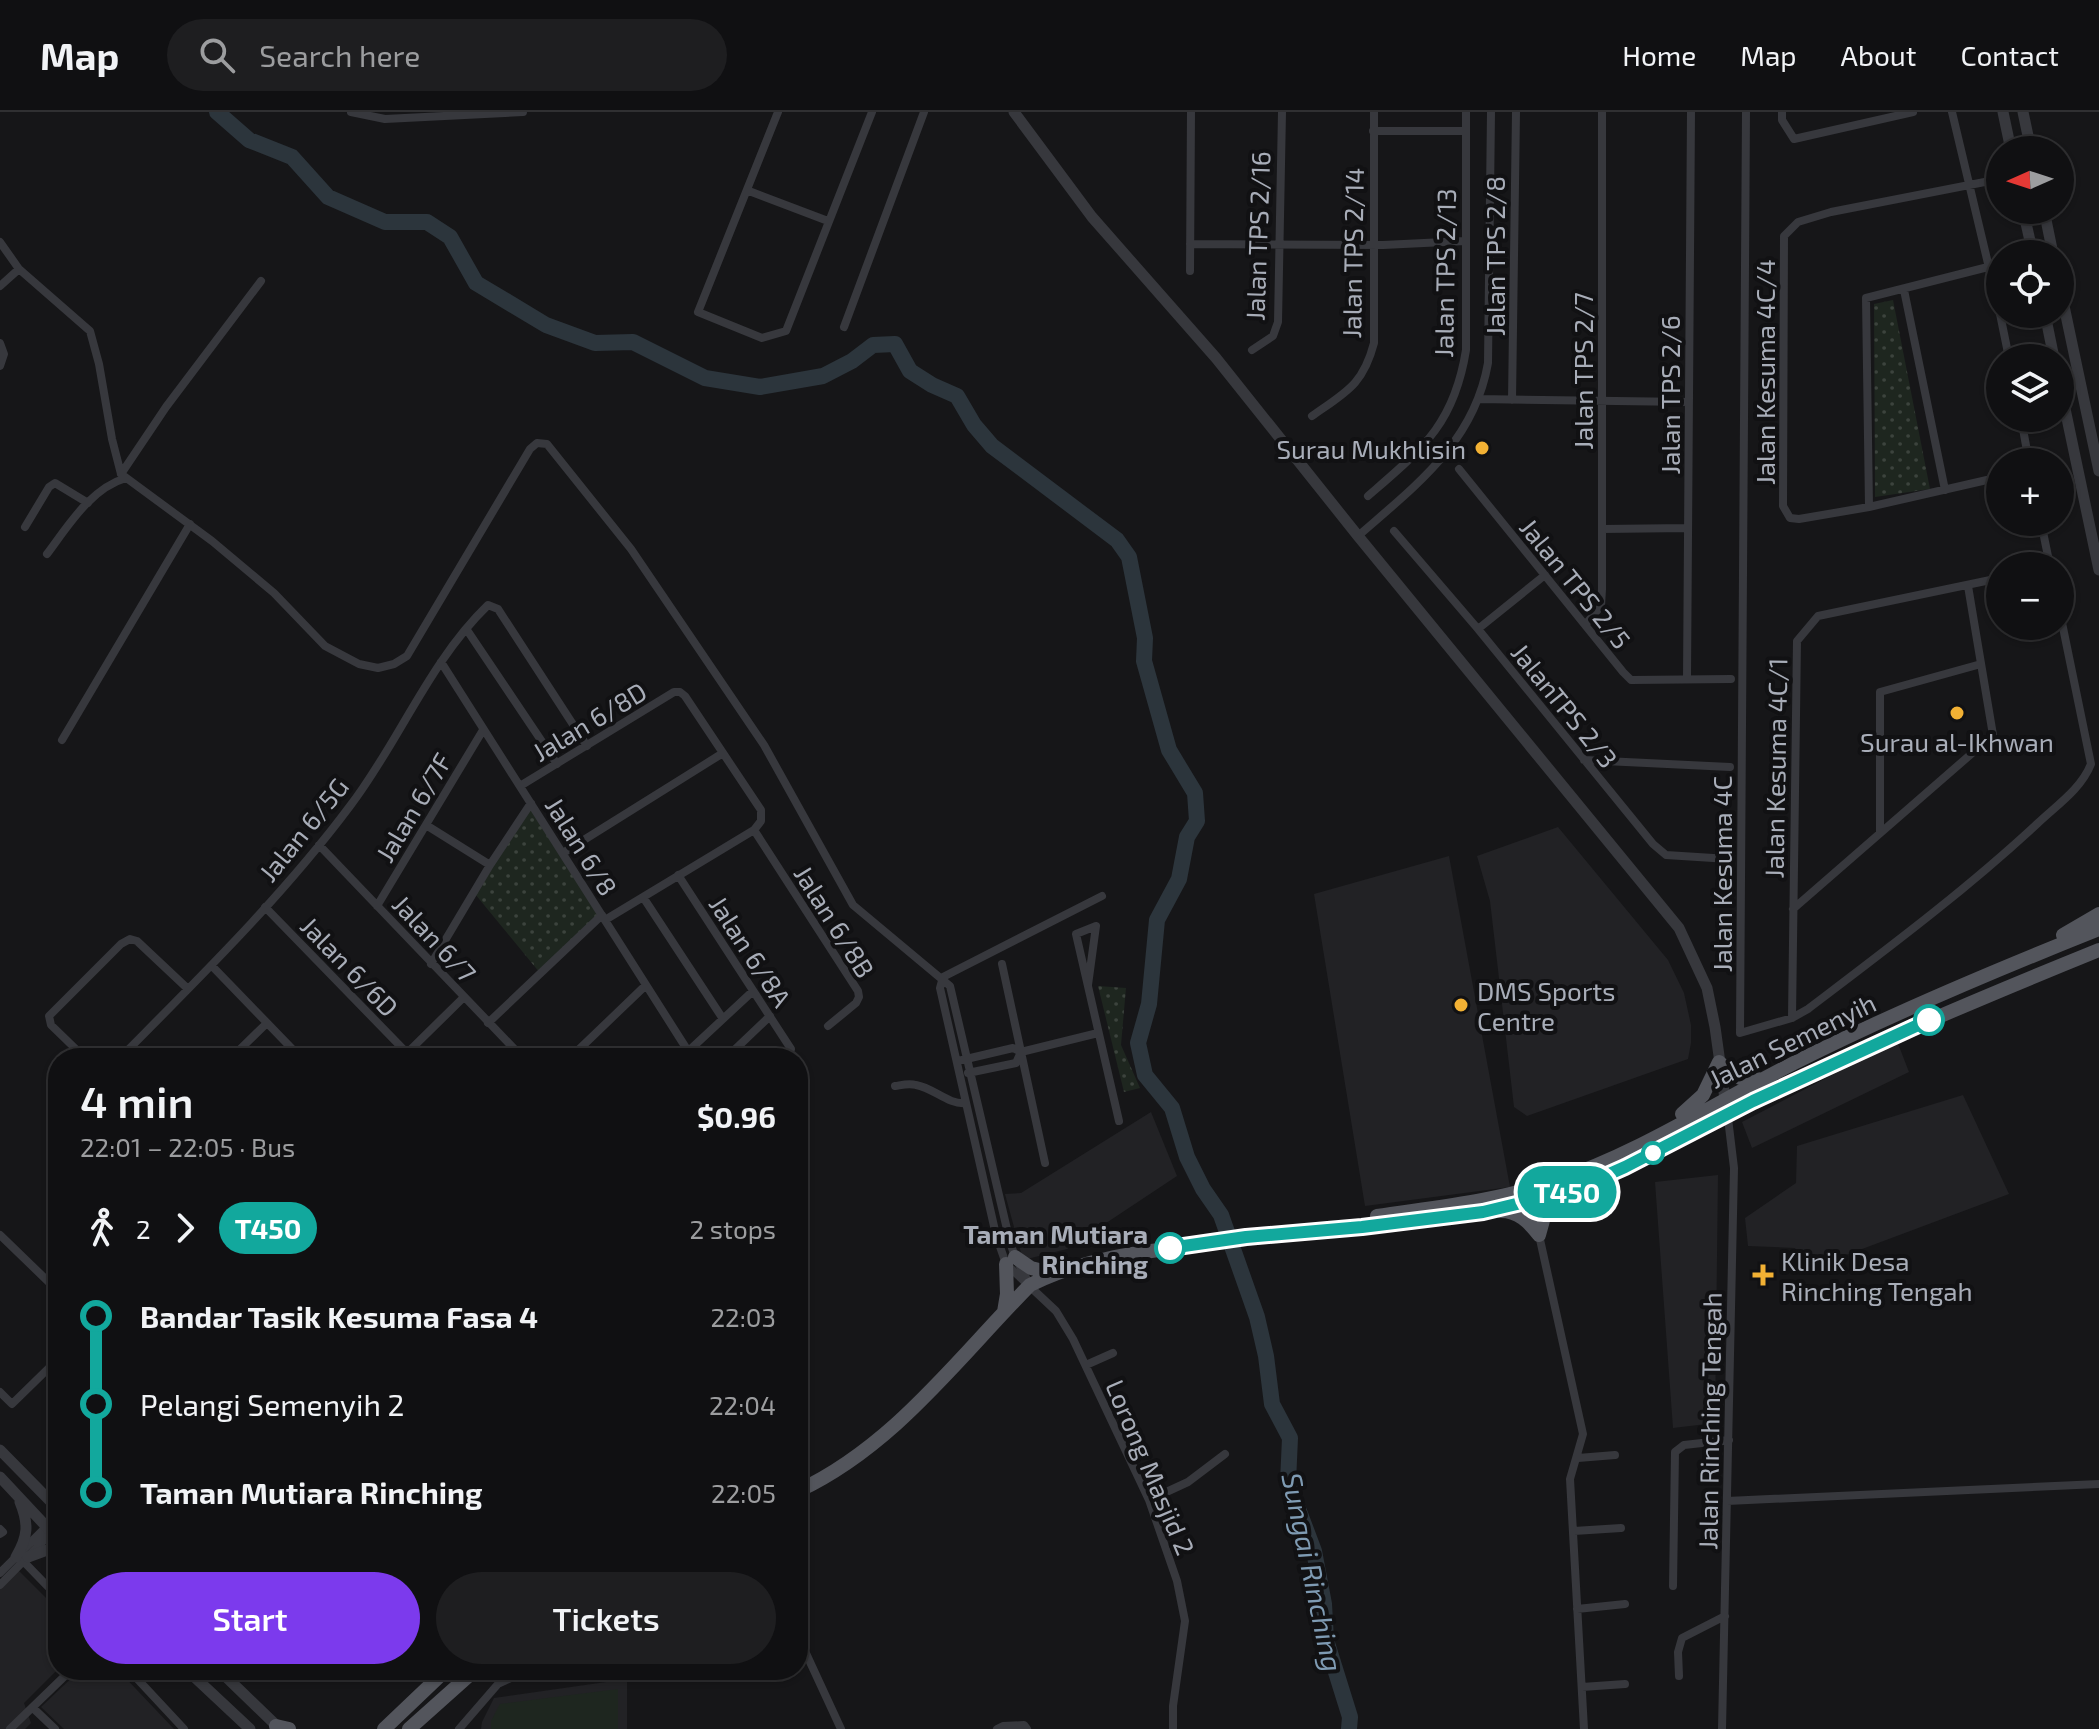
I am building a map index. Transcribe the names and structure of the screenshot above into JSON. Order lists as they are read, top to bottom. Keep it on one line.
{"streets":{"main road":["Jalan Semenyih"],"street":["Jalan TPS 2/16","Jalan TPS 2/14","Jalan TPS 2/8","Jalan TPS 2/13","Jalan TPS 2/7","Jalan Kesuma 4C/4","Jalan TPS 2/6","Jalan TPS 2/5","JalanTPS 2/3","Jalan 6/8D","Jalan Kesuma 4C/1","Jalan 6/7F","Jalan 6/5G","Jalan 6/8","Jalan Kesuma 4C","Jalan 6/8B","Jalan 6/7","Jalan 6/8A","Jalan 6/6D","Jalan Rinching Tengah","Lorong Masjid 2"]},"crossings":[["Jalan TPS 2/7","Jalan TPS 2/5"],["Jalan TPS 2/6","Jalan TPS 2/5"],["Jalan 6/8D","Jalan 6/5G"],["Jalan 6/8D","Jalan 6/8"],["Jalan Kesuma 4C/1","Jalan Kesuma 4C"],["Jalan 6/7F","Jalan 6/8"],["Jalan 6/7F","Jalan 6/7"],["Jalan 6/5G","Jalan 6/8"],["Jalan 6/5G","Jalan 6/7"],["Jalan 6/5G","Jalan 6/6D"],["Jalan Semenyih","Jalan Rinching Tengah"],["Jalan Semenyih","Lorong Masjid 2"]],"water":["Sungai Rinching"],"places":{"other":["Surau Mukhlisin","Surau al-Ikhwan","DMS Sports Centre","Taman Mutiara Rinching"],"health":["Klinik Desa Rinching Tengah"]},"lines":["bus line T450"],"north":"left","page":{"header":"Map","search":"Search here","nav":["Home","Map","About","Contact"],"on_map":"T450","map_buttons":["+","−"],"heading":["4 min","22:01 – 22:05 · Bus","$0.96"],"legs":["2","T450","2 stops"],"list":[{"name":"Bandar Tasik Kesuma Fasa 4","value":"22:03"},{"name":"Pelangi Semenyih 2","value":"22:04"},{"name":"Taman Mutiara Rinching","value":"22:05"}],"buttons":["Start","Tickets"]}}
